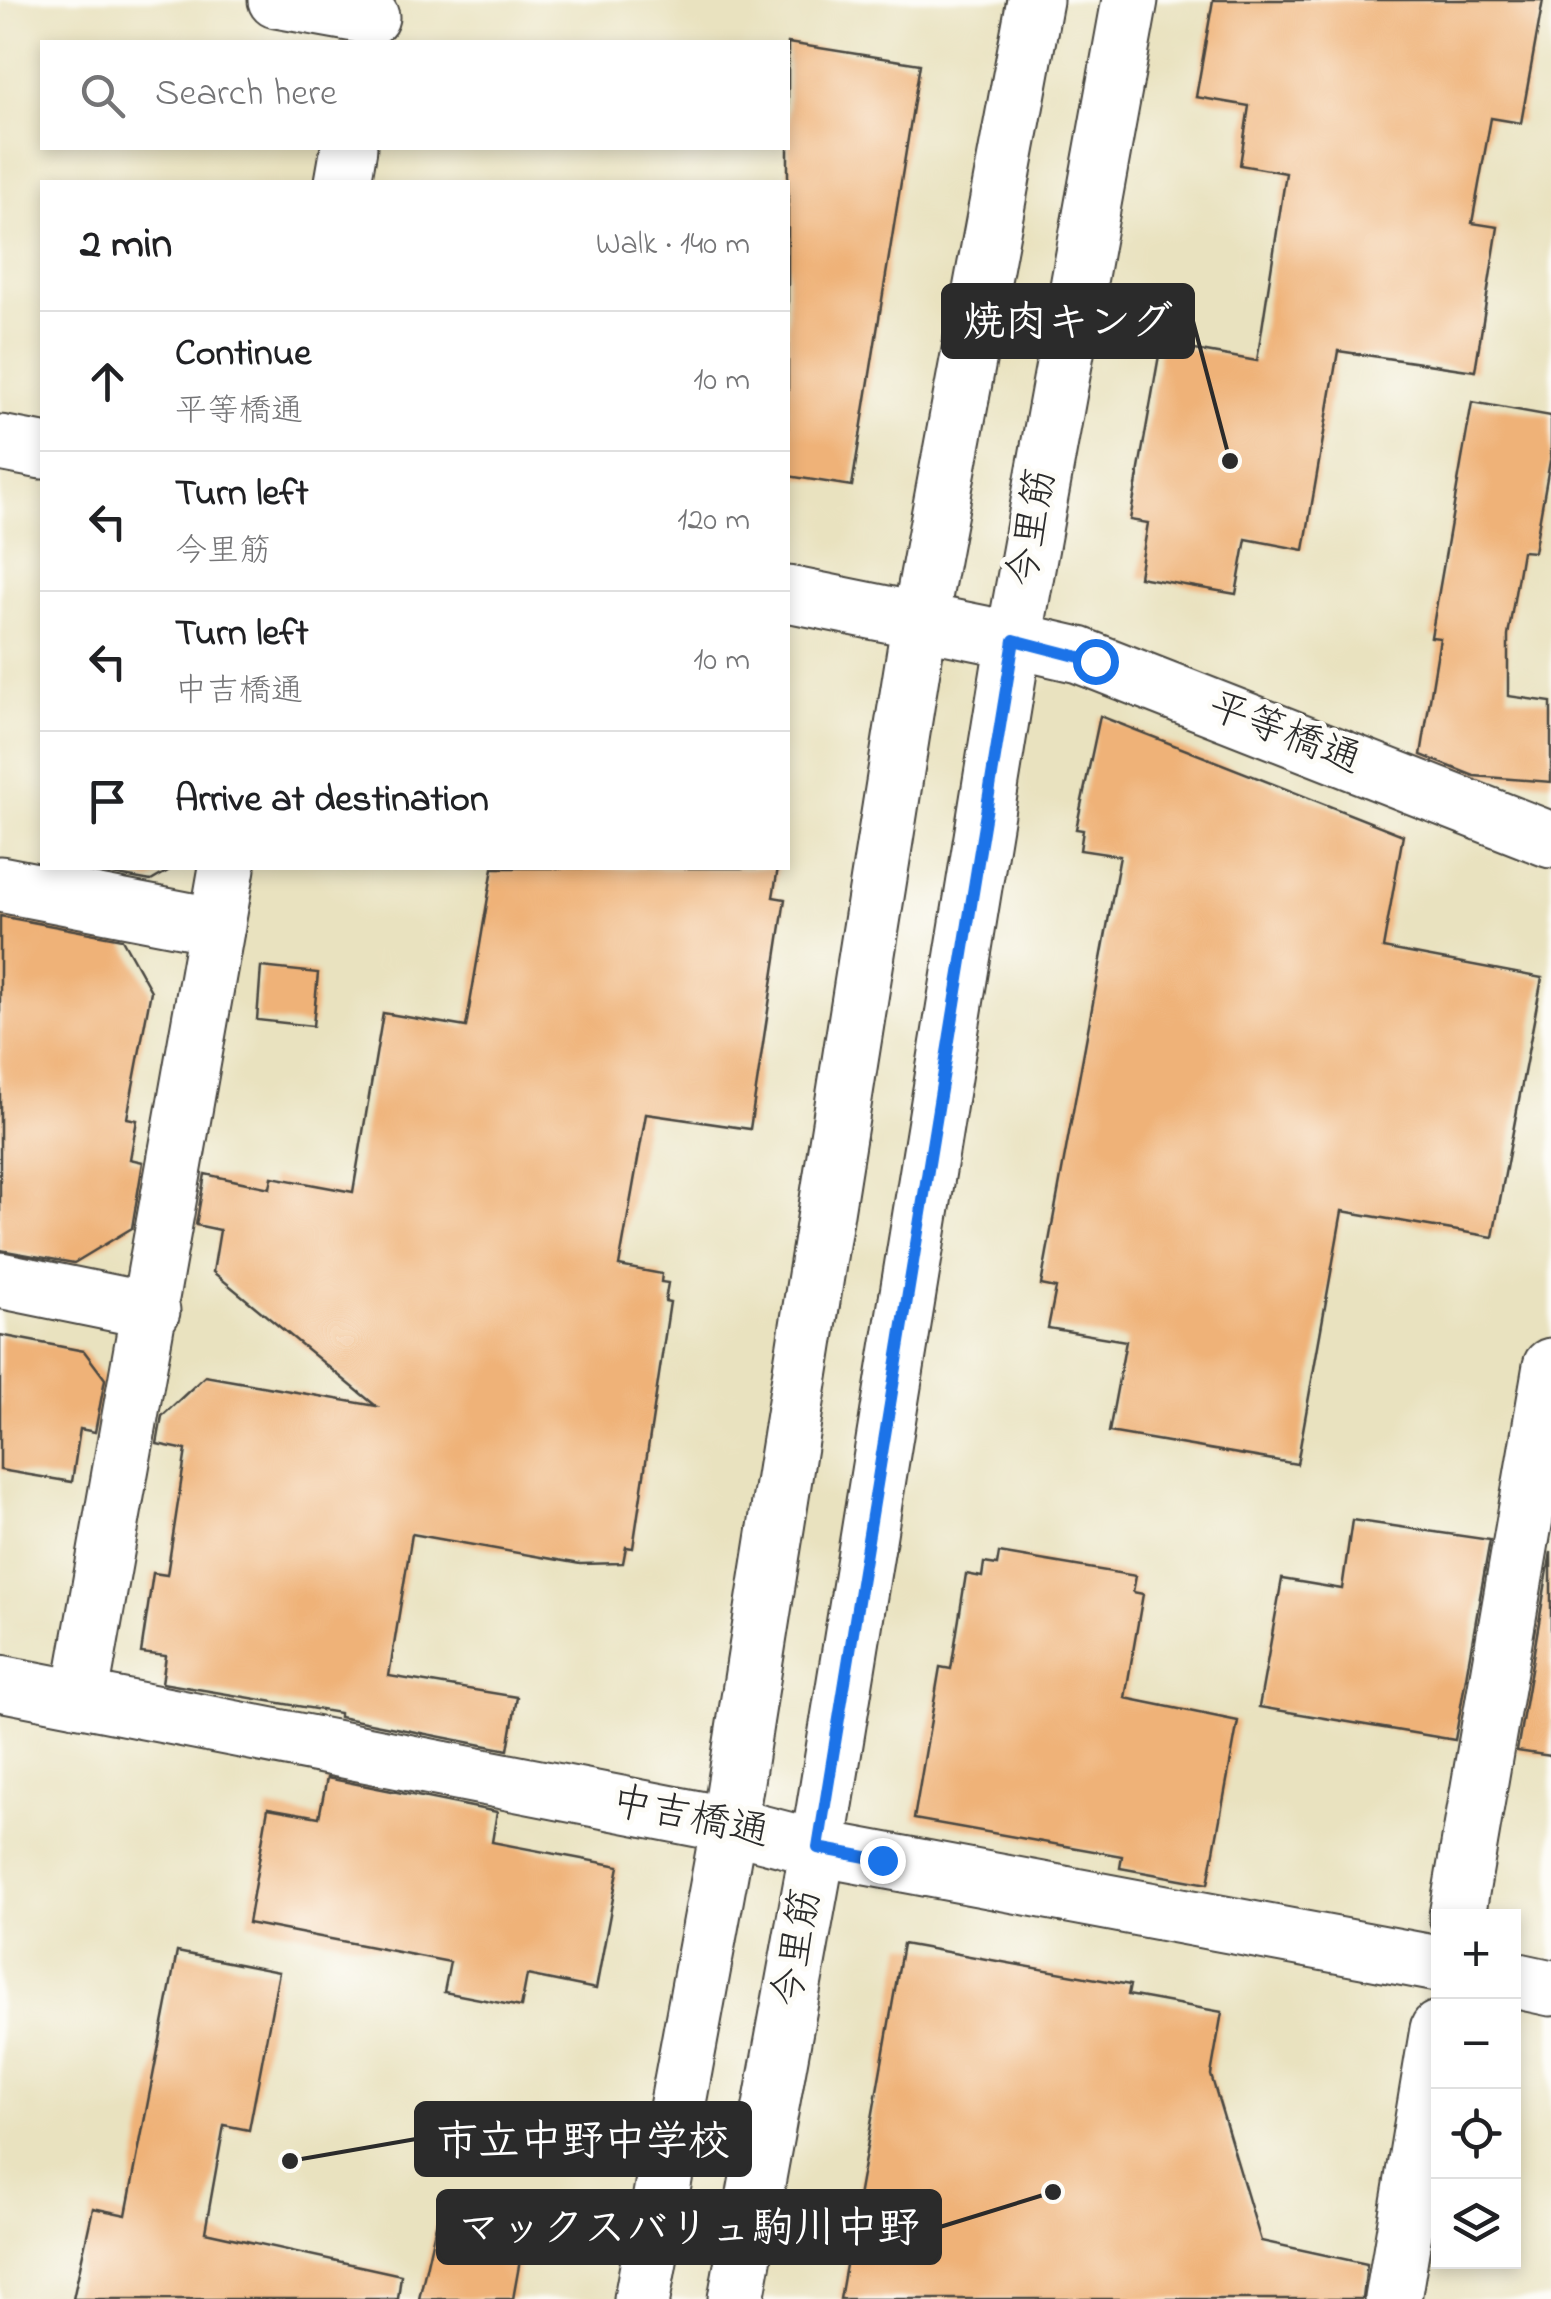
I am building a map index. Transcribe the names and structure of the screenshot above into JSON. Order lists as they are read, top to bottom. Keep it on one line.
{"streets":{"street":["今里筋","平等橋通","中吉橋通"]},"crossings":[["今里筋","平等橋通"],["今里筋","中吉橋通"]],"places":["焼肉キング","市立中野中学校","マックスバリュ駒川中野"],"page":{"search":"Search here","heading":["2 min","Walk · 140 m"],"list":[["Continue","平等橋通","10 m"],["Turn left","今里筋","120 m"],["Turn left","中吉橋通","10 m"],"Arrive at destination"],"map_buttons":["+","−"]}}
